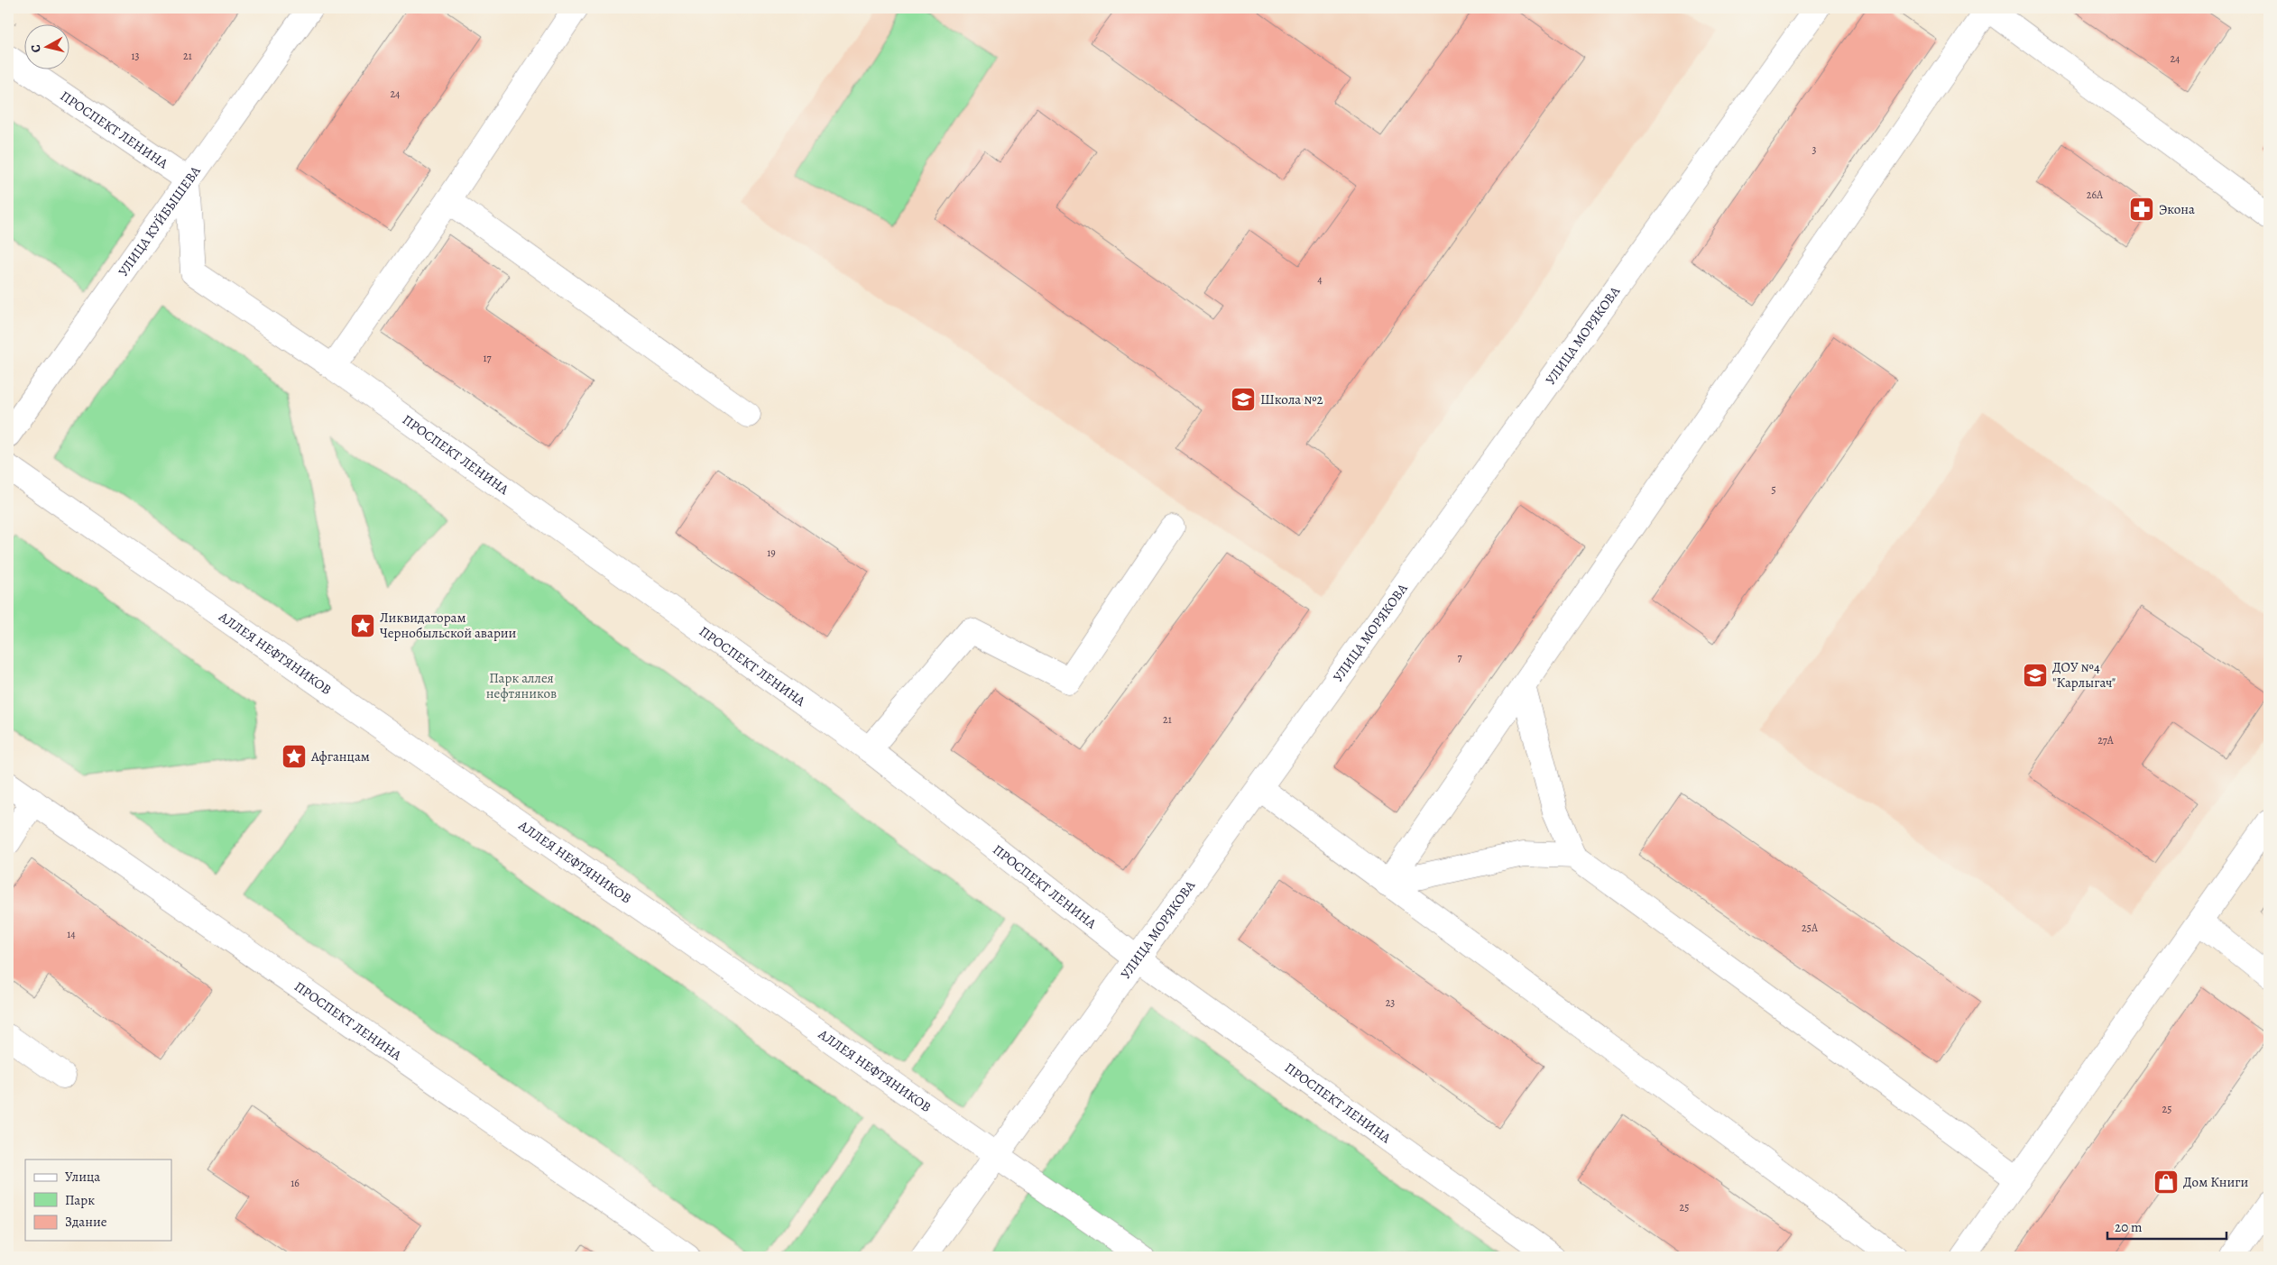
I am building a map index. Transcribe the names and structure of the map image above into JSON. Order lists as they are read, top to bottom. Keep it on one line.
{"streets":{"street":["ПРОСПЕКТ ЛЕНИНА","УЛИЦА КУЙБЫШЕВА","УЛИЦА МОРЯКОВА","АЛЛЕЯ НЕФТЯНИКОВ"]},"crossings":[["ПРОСПЕКТ ЛЕНИНА","УЛИЦА КУЙБЫШЕВА"],["ПРОСПЕКТ ЛЕНИНА","УЛИЦА МОРЯКОВА"],["УЛИЦА МОРЯКОВА","АЛЛЕЯ НЕФТЯНИКОВ"]],"parks":["Парк аллея нефтяников"],"places":{"pharmacy":["Экона"],"school or university":["Школа №2","ДОУ №4 \"Карлыгач\""],"place":["Ликвидаторам Чернобыльской аварии","Афганцам"],"shop":["Дом Книги"]},"house_numbers":["13","21","24","24","3","26А","4","17","5","19","7","21","27А","25А","14","23","25","16","25"],"legend":["Улица","Парк","Здание"],"scale_bar":"20 m","north":"left"}
